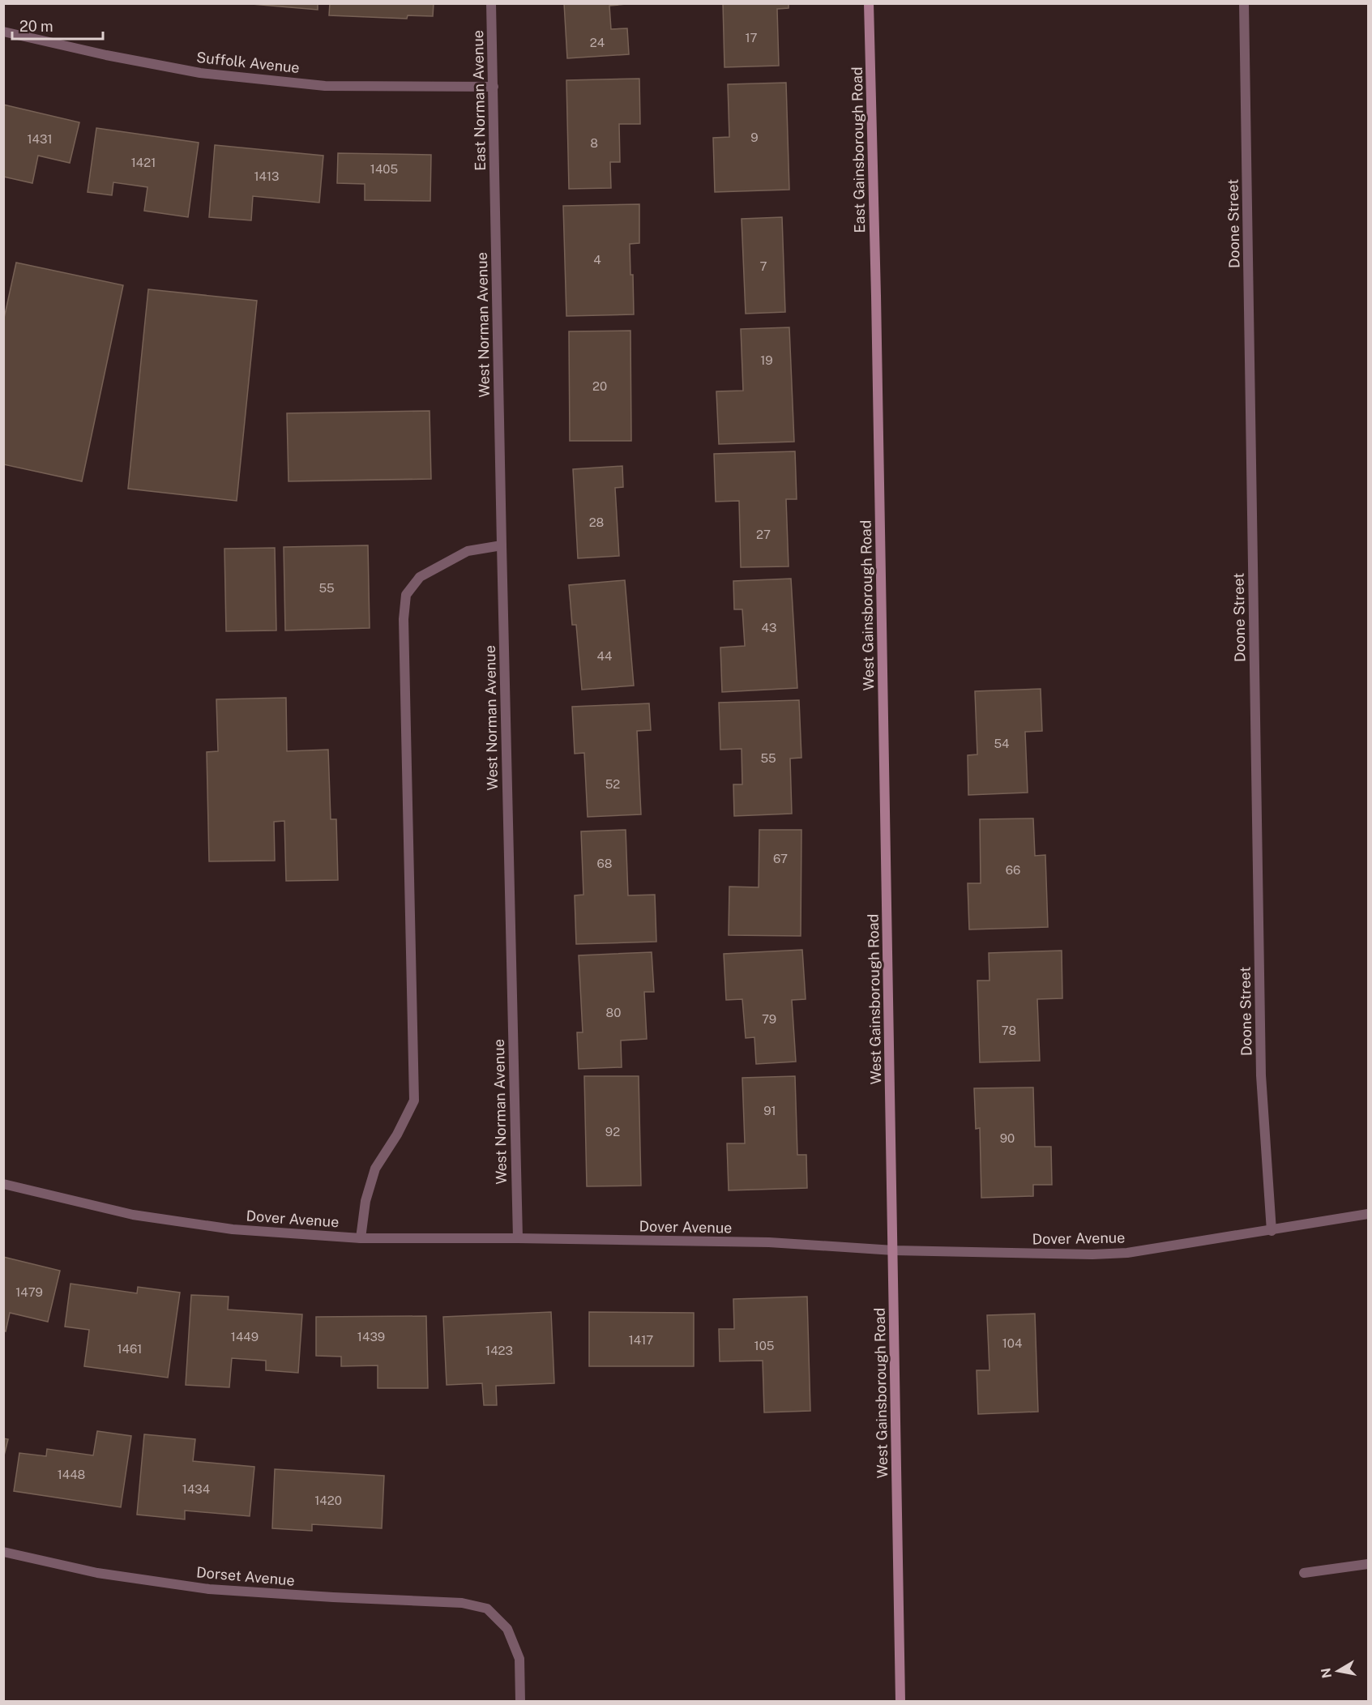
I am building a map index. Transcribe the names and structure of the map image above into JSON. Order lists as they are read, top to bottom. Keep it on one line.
{"streets":{"street":["Suffolk Avenue","East Norman Avenue","East Gainsborough Road","Doone Street","West Norman Avenue","West Gainsborough Road","Dover Avenue","Dorset Avenue"]},"crossings":[["Suffolk Avenue","East Norman Avenue"],["East Norman Avenue","West Norman Avenue"],["East Gainsborough Road","West Gainsborough Road"],["Doone Street","Dover Avenue"],["West Norman Avenue","Dover Avenue"],["West Gainsborough Road","Dover Avenue"]],"house_numbers":["17","24","9","1431","8","1421","1405","1413","4","7","19","20","28","27","55","43","44","54","55","52","67","68","66","80","79","78","91","92","90","1479","1449","1439","1417","104","105","1461","1423","1448","1434","1420"],"scale_bar":"20 m","north":"left"}
